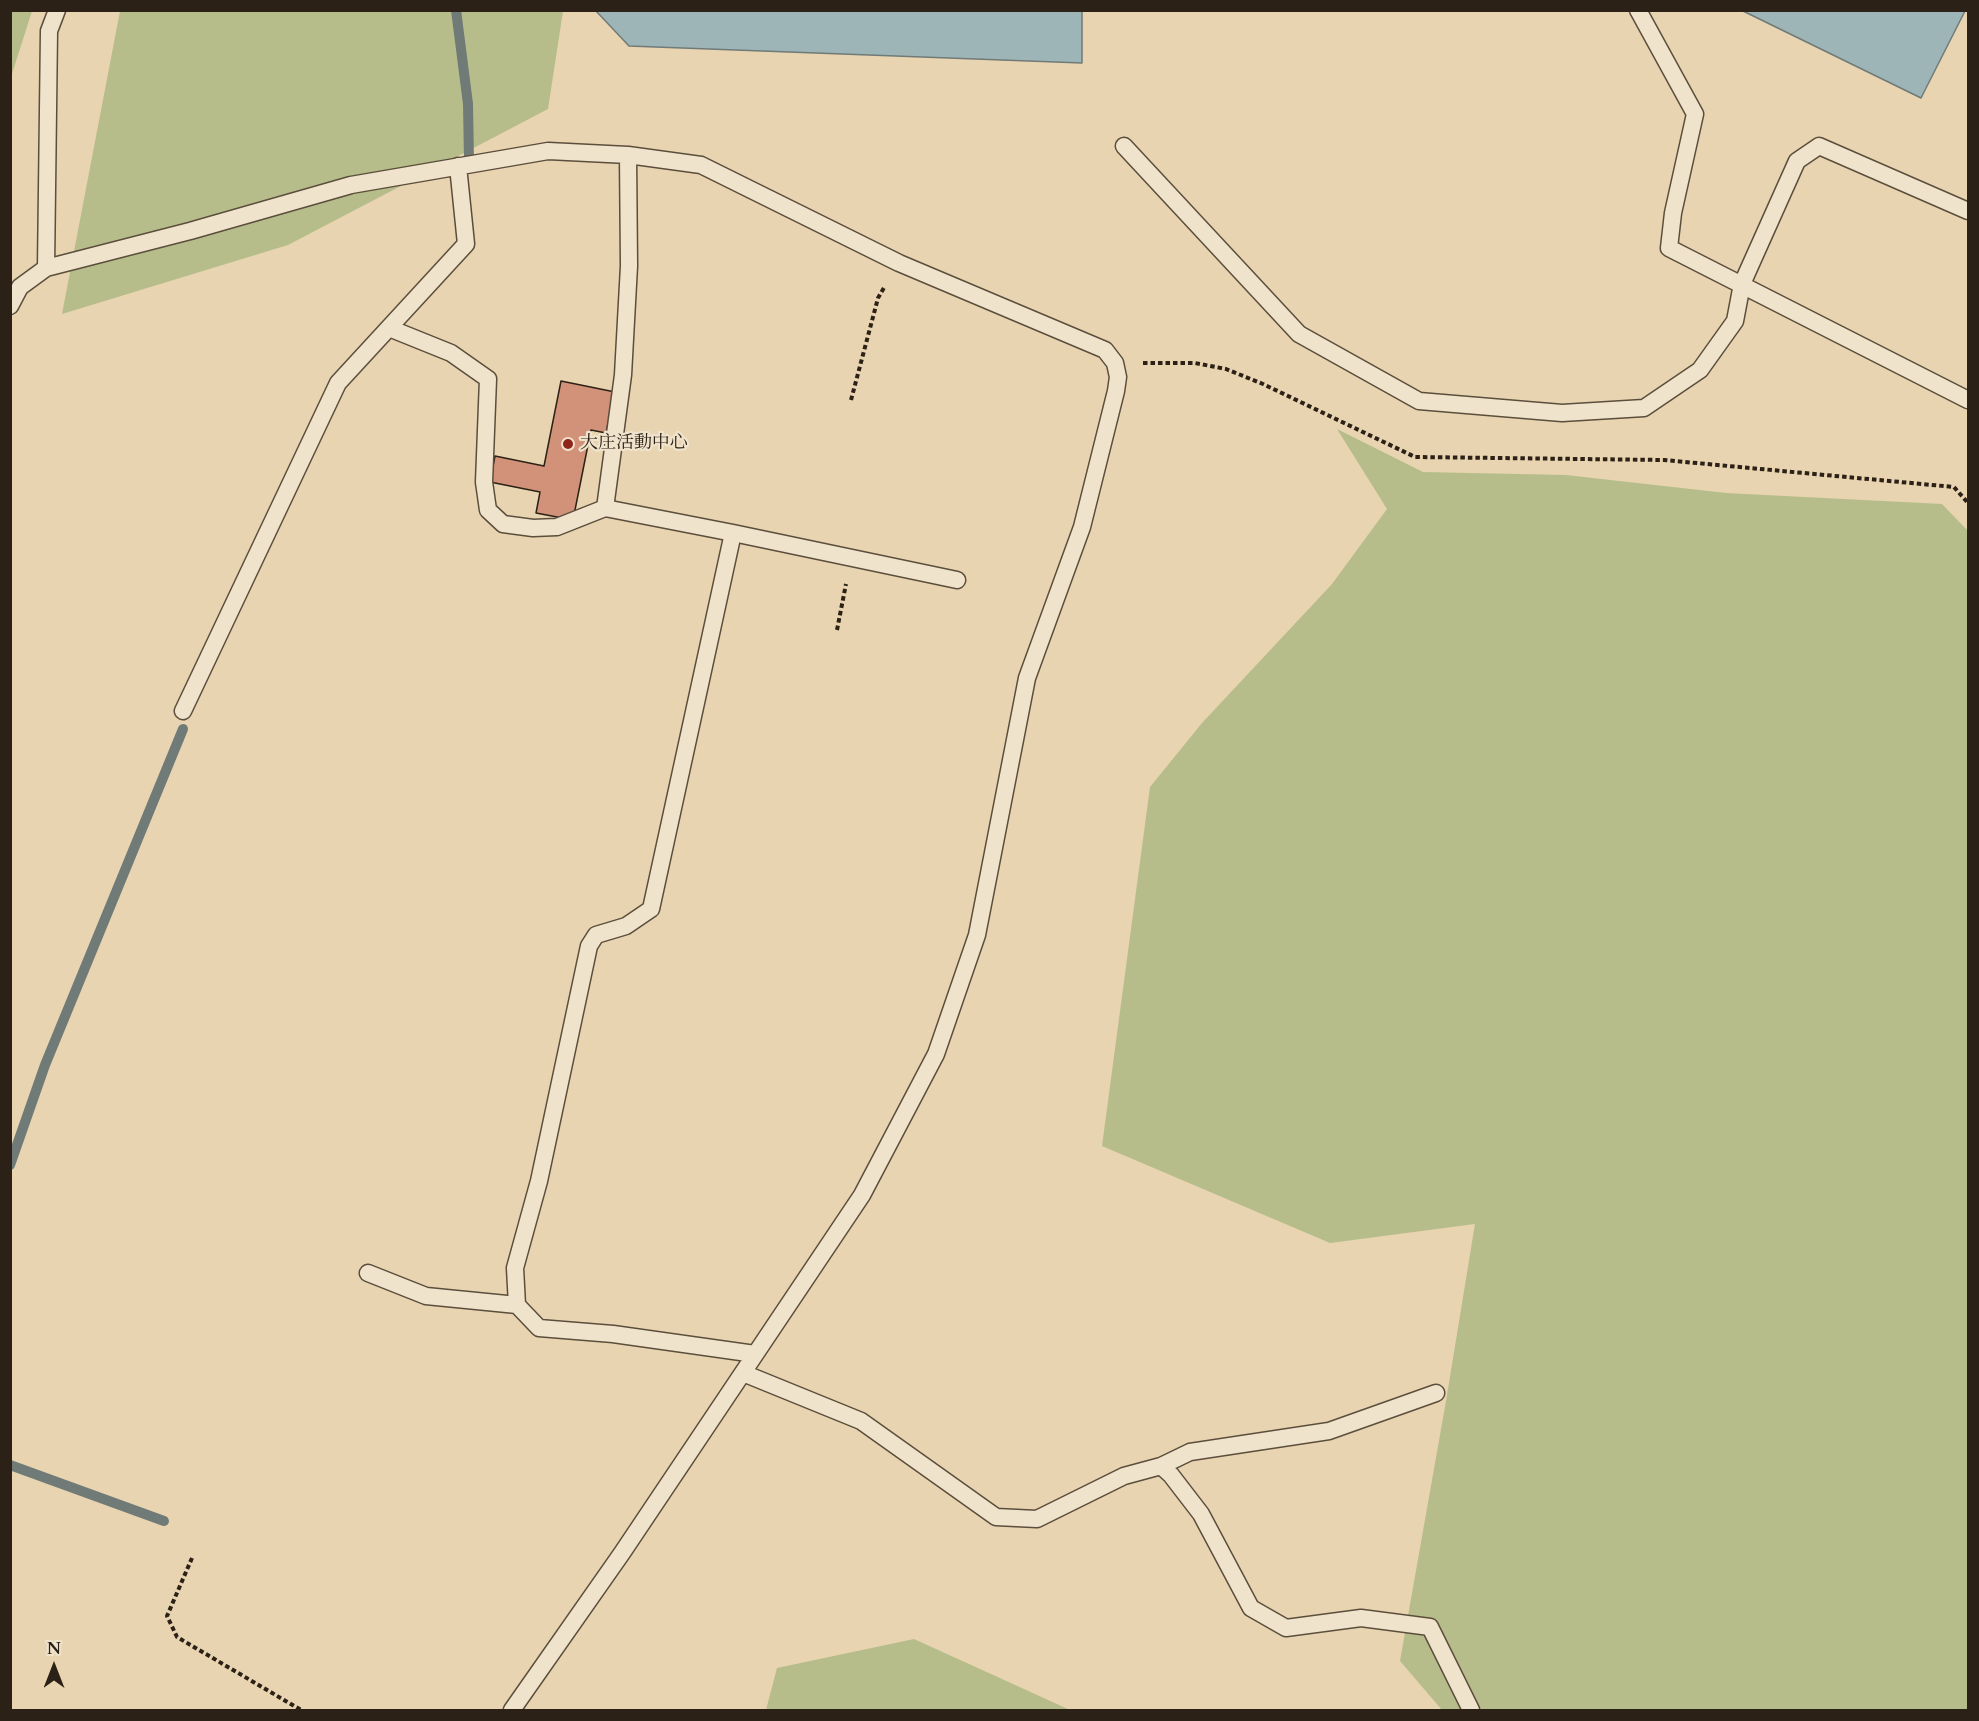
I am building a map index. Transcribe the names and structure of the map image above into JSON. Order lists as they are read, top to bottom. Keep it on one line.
{"places":["大庄活動中心"],"north":"top"}
